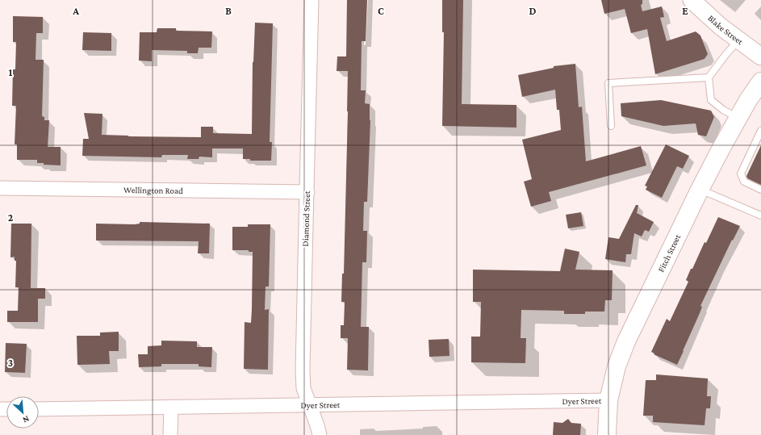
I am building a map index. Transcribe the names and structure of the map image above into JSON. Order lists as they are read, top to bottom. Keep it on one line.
{"streets":{"main road":["Fitch Street"],"street":["Blake Street","Wellington Road","Diamond Street","Dyer Street"]},"crossings":[["Wellington Road","Diamond Street"],["Diamond Street","Dyer Street"],["Fitch Street","Dyer Street"]],"north":"bottom right","grid":{"columns":["A","B","C","D","E"],"rows":["1","2","3"]}}
